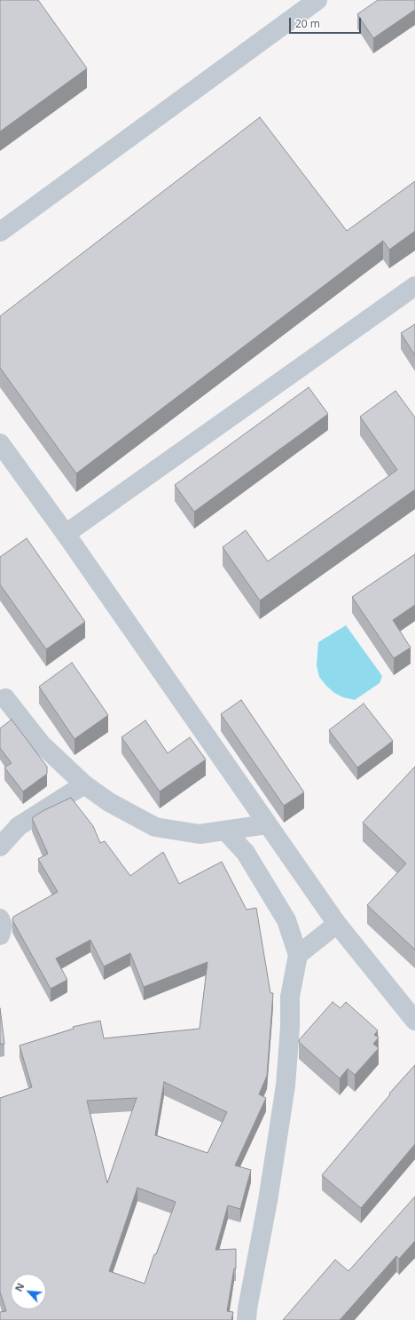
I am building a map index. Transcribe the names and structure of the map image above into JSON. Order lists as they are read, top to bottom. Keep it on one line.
{"scale_bar":"20 m","north":"top left"}
